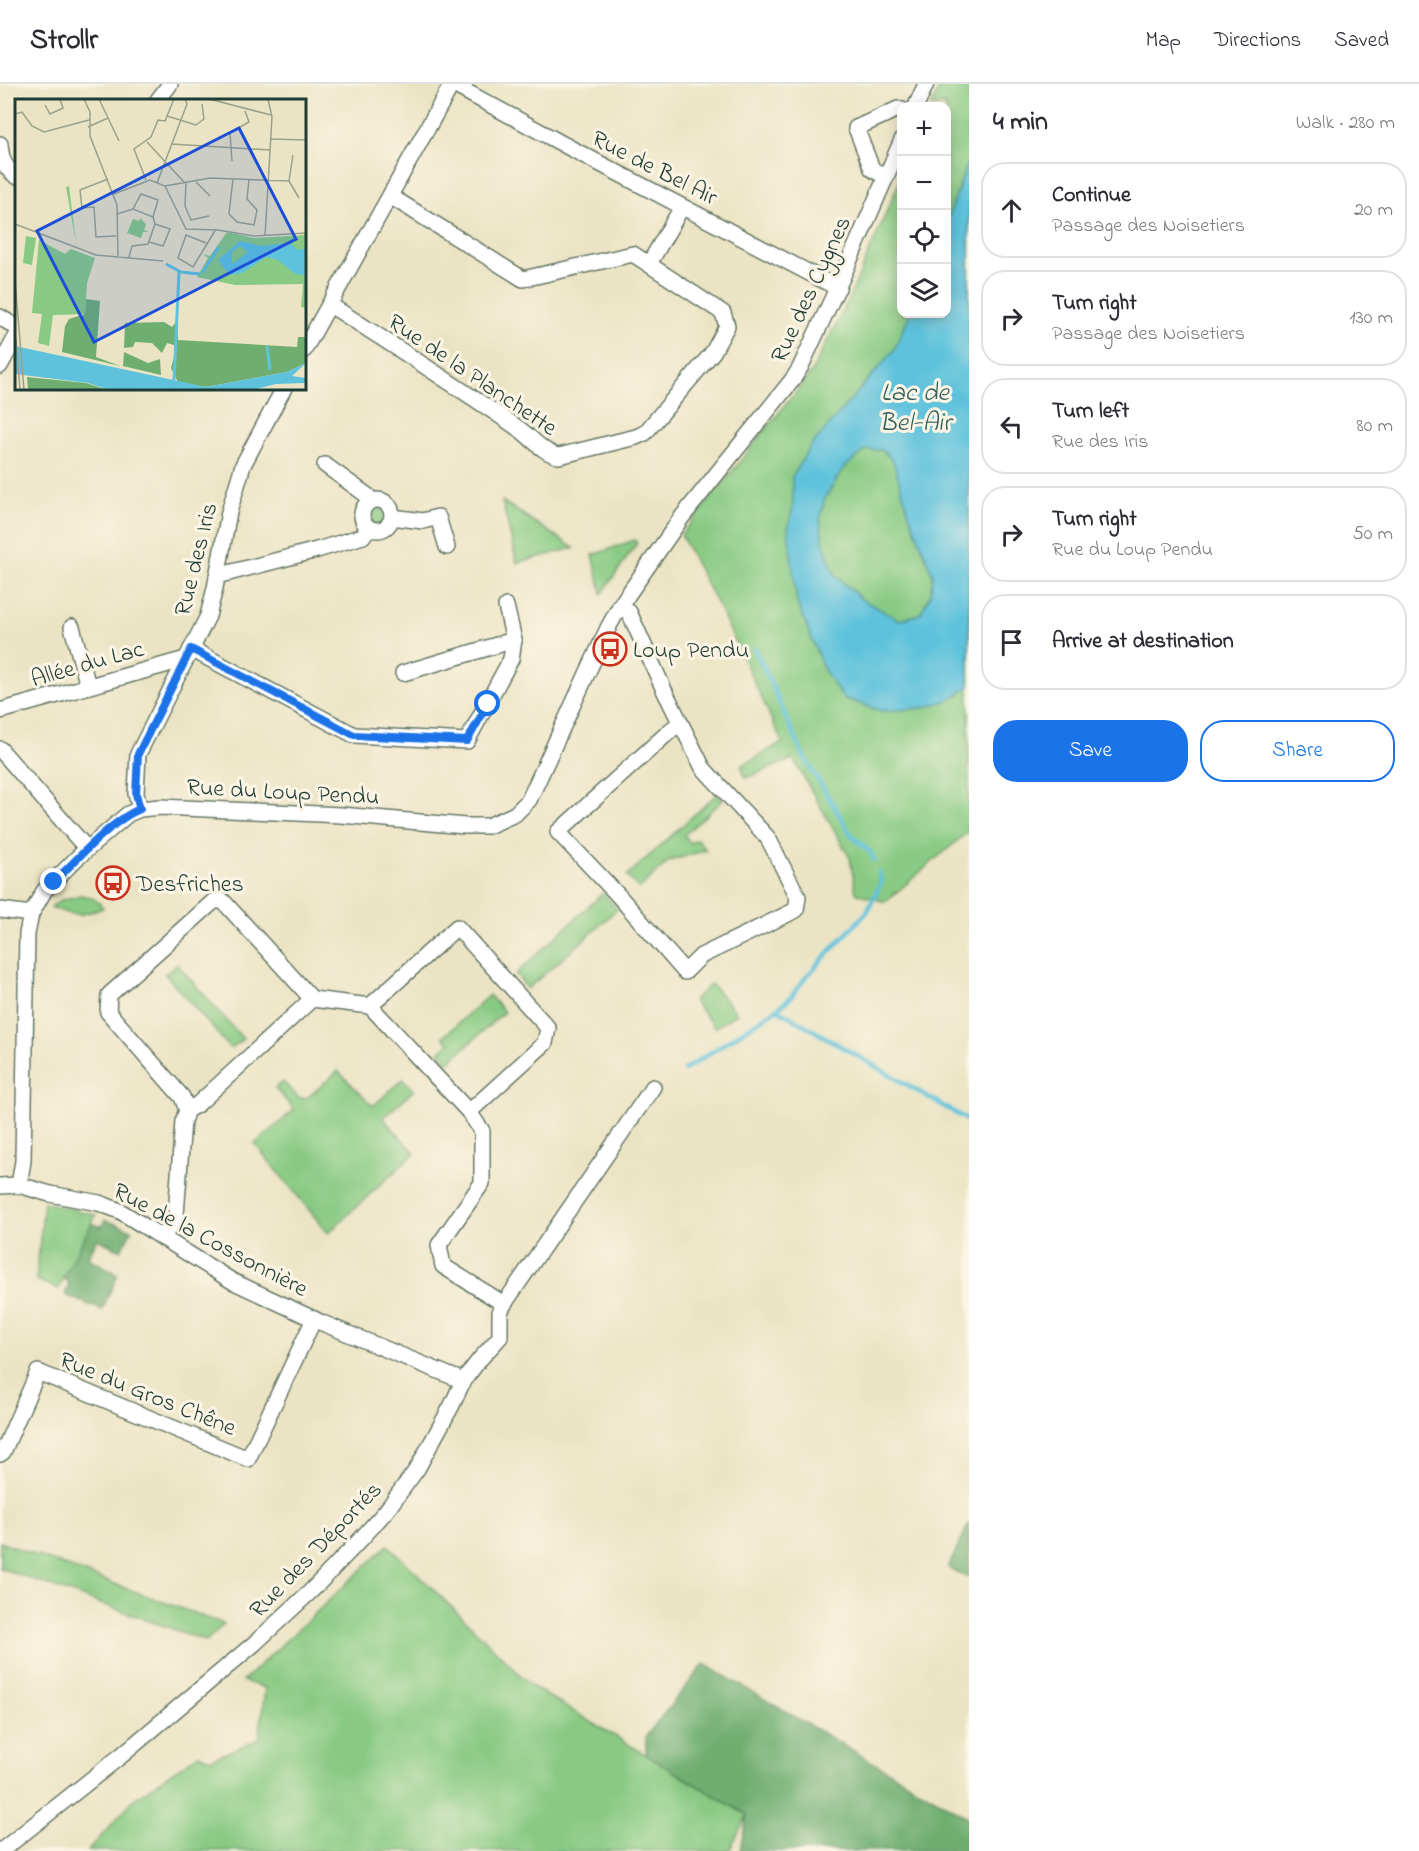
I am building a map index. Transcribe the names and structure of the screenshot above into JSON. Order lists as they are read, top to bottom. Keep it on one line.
{"streets":{"street":["Rue de Bel Air","Rue des Cygnes","Rue de la Planchette","Rue des Iris","Allée du Lac","Rue du Loup Pendu","Rue de la Cossonnière","Rue du Gros Chêne","Rue des Déportés"]},"crossings":[["Rue de Bel Air","Rue des Cygnes"],["Rue des Cygnes","Rue du Loup Pendu"],["Rue des Iris","Allée du Lac"],["Rue des Iris","Rue du Loup Pendu"],["Rue du Loup Pendu","Rue de la Cossonnière"],["Rue de la Cossonnière","Rue du Gros Chêne"],["Rue de la Cossonnière","Rue des Déportés"]],"water":["Lac de Bel-Air"],"places":{"bus stop":["Loup Pendu","Desfriches"]},"page":{"header":"Strollr","nav":["Map","Directions","Saved"],"heading":["4 min","Walk · 280 m"],"map_buttons":["+","−"],"list":[["Continue","Passage des Noisetiers","20 m"],["Turn right","Passage des Noisetiers","130 m"],["Turn left","Rue des Iris","80 m"],["Turn right","Rue du Loup Pendu","50 m"],"Arrive at destination"],"buttons":["Save","Share"]}}
